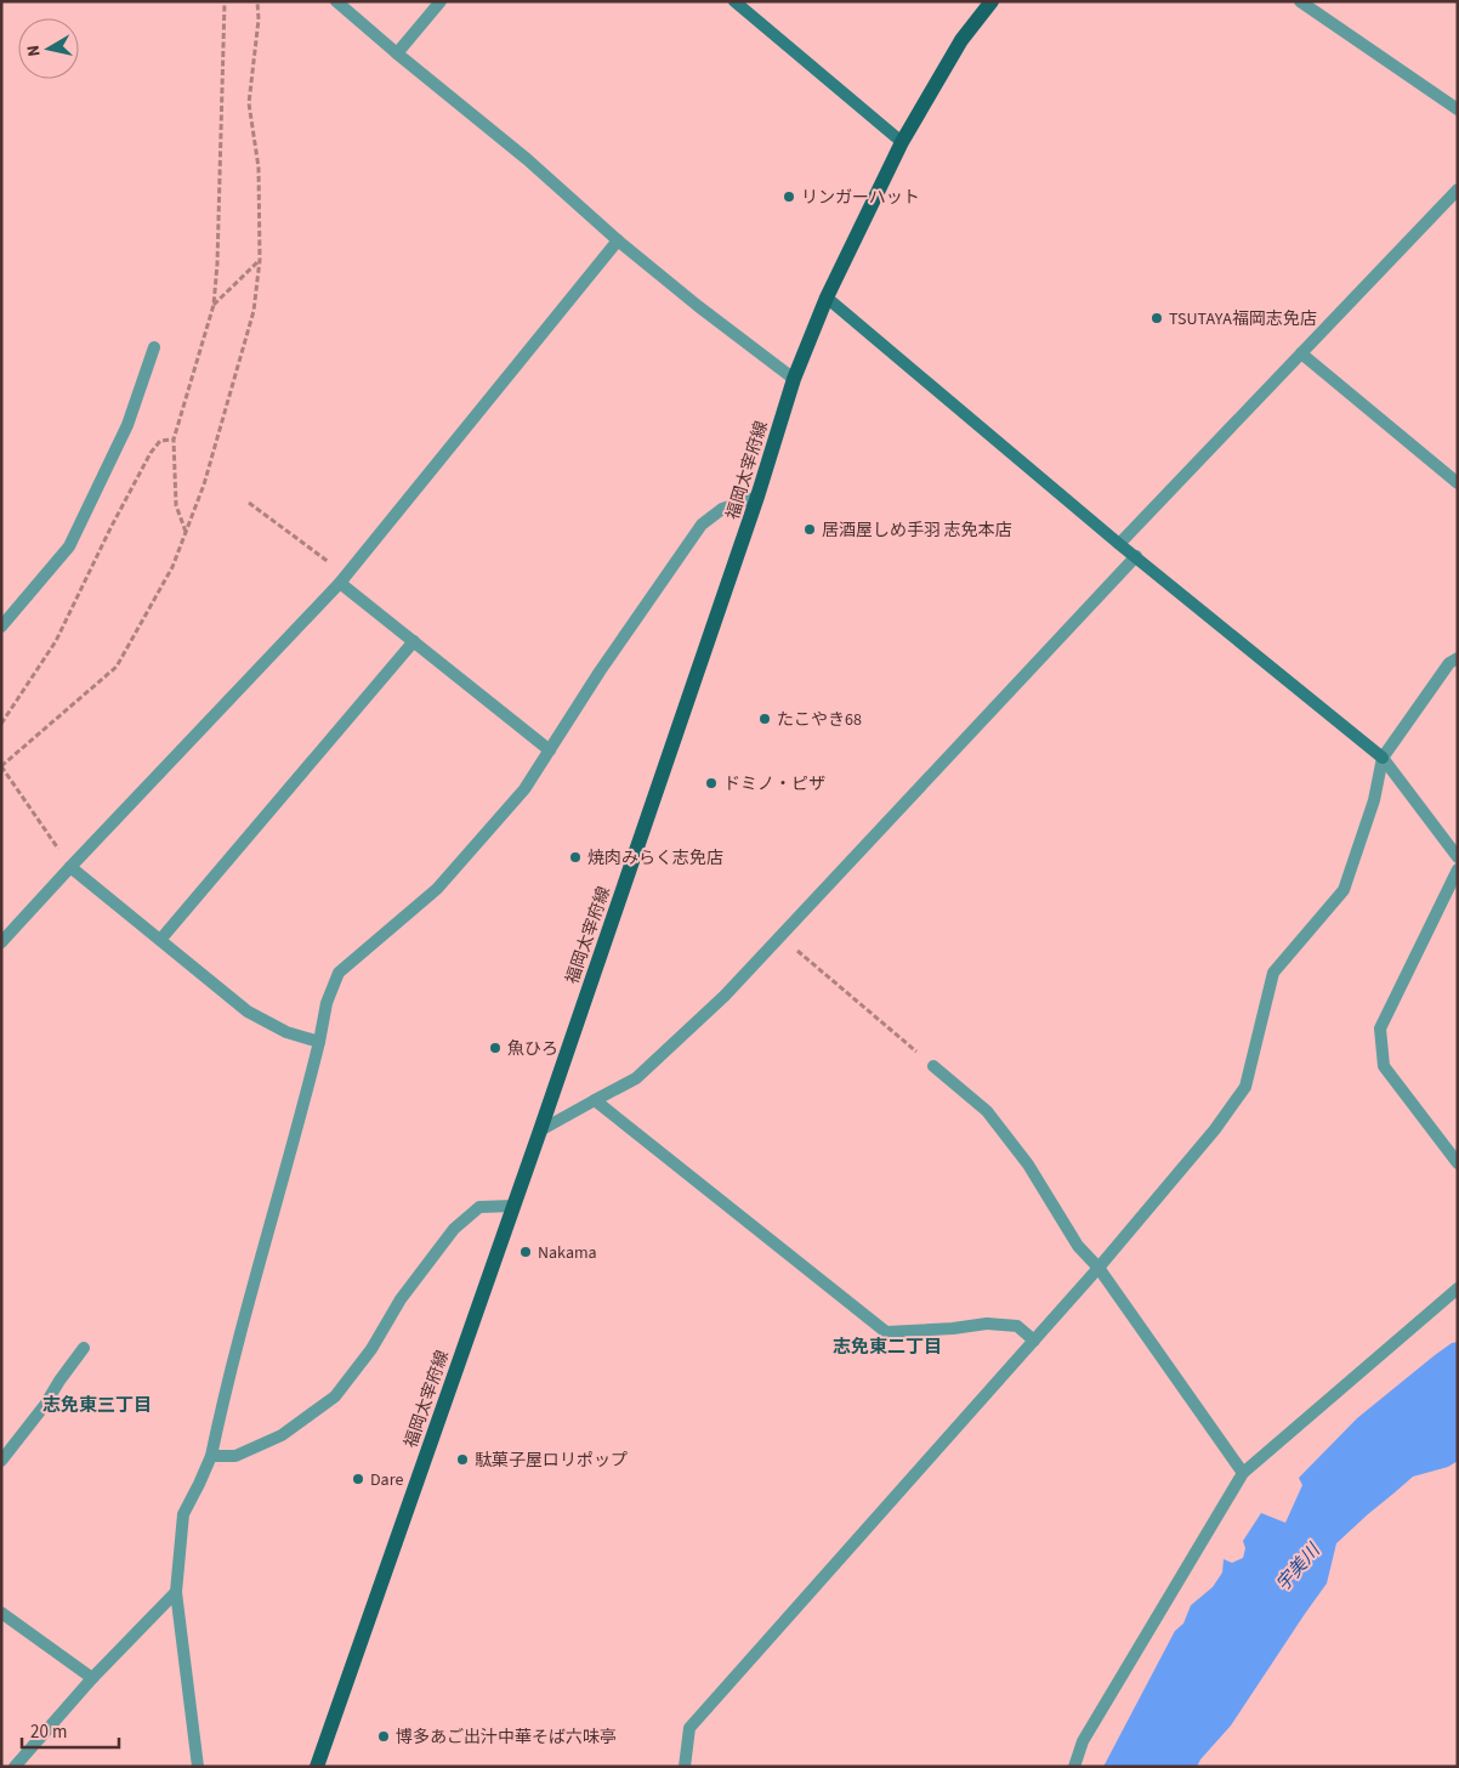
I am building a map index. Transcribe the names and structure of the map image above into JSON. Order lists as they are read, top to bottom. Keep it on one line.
{"streets":{"main road":["福岡太宰府線"]},"districts":["志免東二丁目","志免東三丁目"],"water":["宇美川"],"places":["リンガーハット","TSUTAYA福岡志免店","居酒屋しめ手羽 志免本店","たこやき68","ドミノ・ピザ","焼肉みらく志免店","魚ひろ","Nakama","駄菓子屋ロリポップ","Dare","博多あご出汁中華そば六味亭"],"scale_bar":"20 m","north":"left"}
